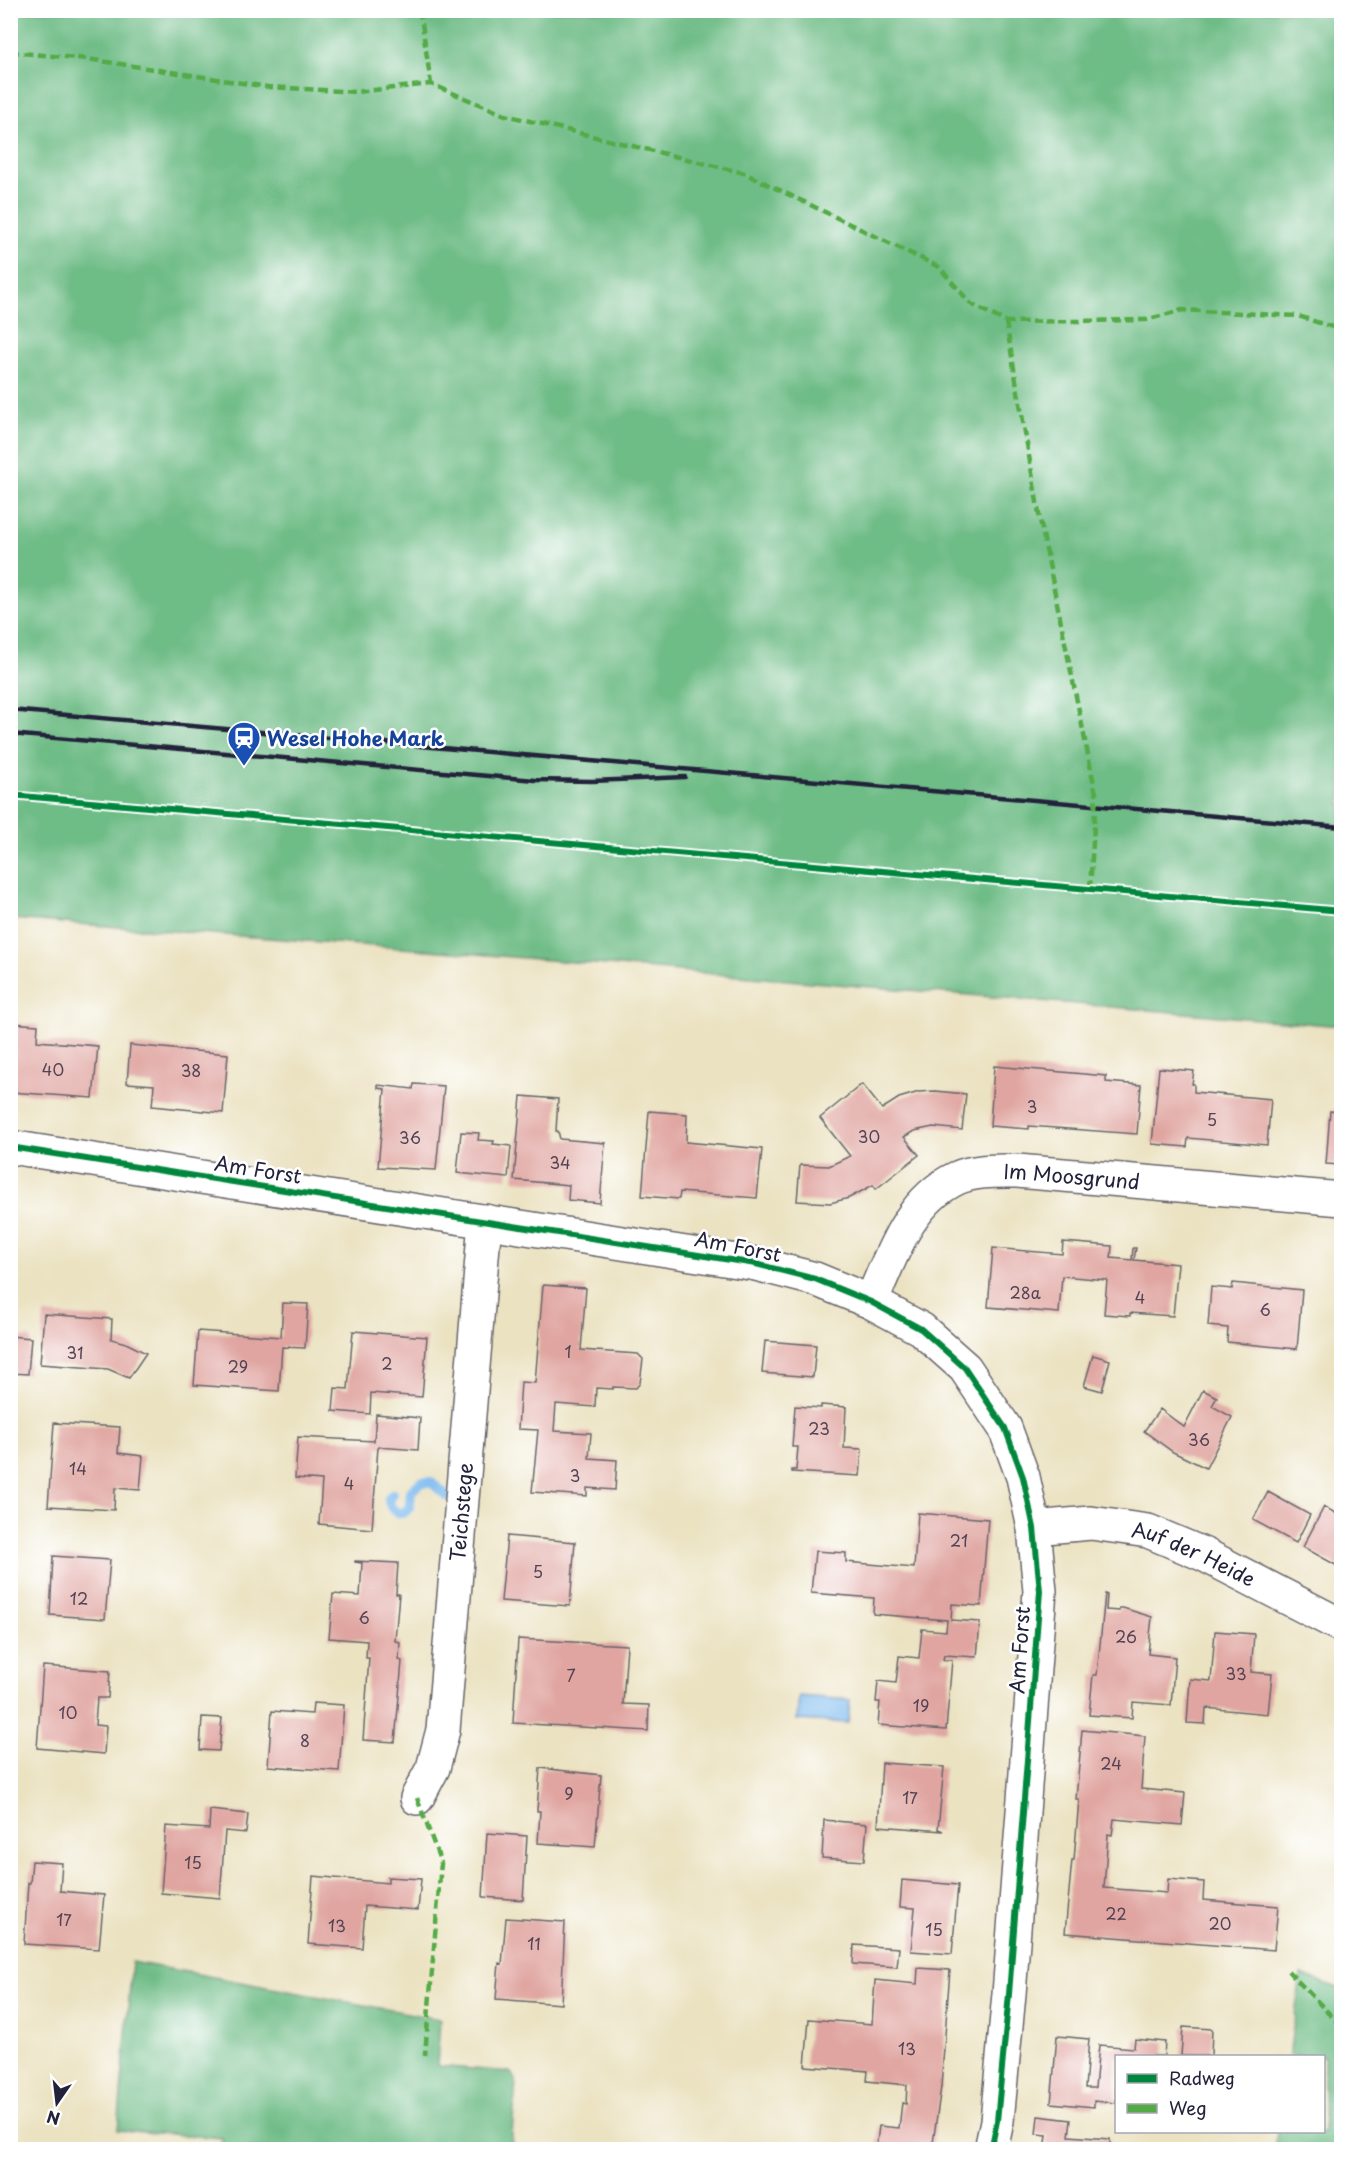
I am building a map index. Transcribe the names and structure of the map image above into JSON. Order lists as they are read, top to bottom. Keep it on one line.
{"streets":{"street":["Am Forst","Im Moosgrund","Teichstege","Auf der Heide"]},"crossings":[["Am Forst","Im Moosgrund"],["Am Forst","Teichstege"],["Am Forst","Auf der Heide"]],"places":{"station":["Wesel Hohe Mark"]},"house_numbers":["40","38","3","5","30","36","34","28a","4","6","1","31","2","29","23","36","14","3","4","21","5","12","6","26","33","7","19","10","8","24","9","17","15","22","17","20","13","15","11","13"],"legend":["Radweg","Weg"],"north":"bottom"}
